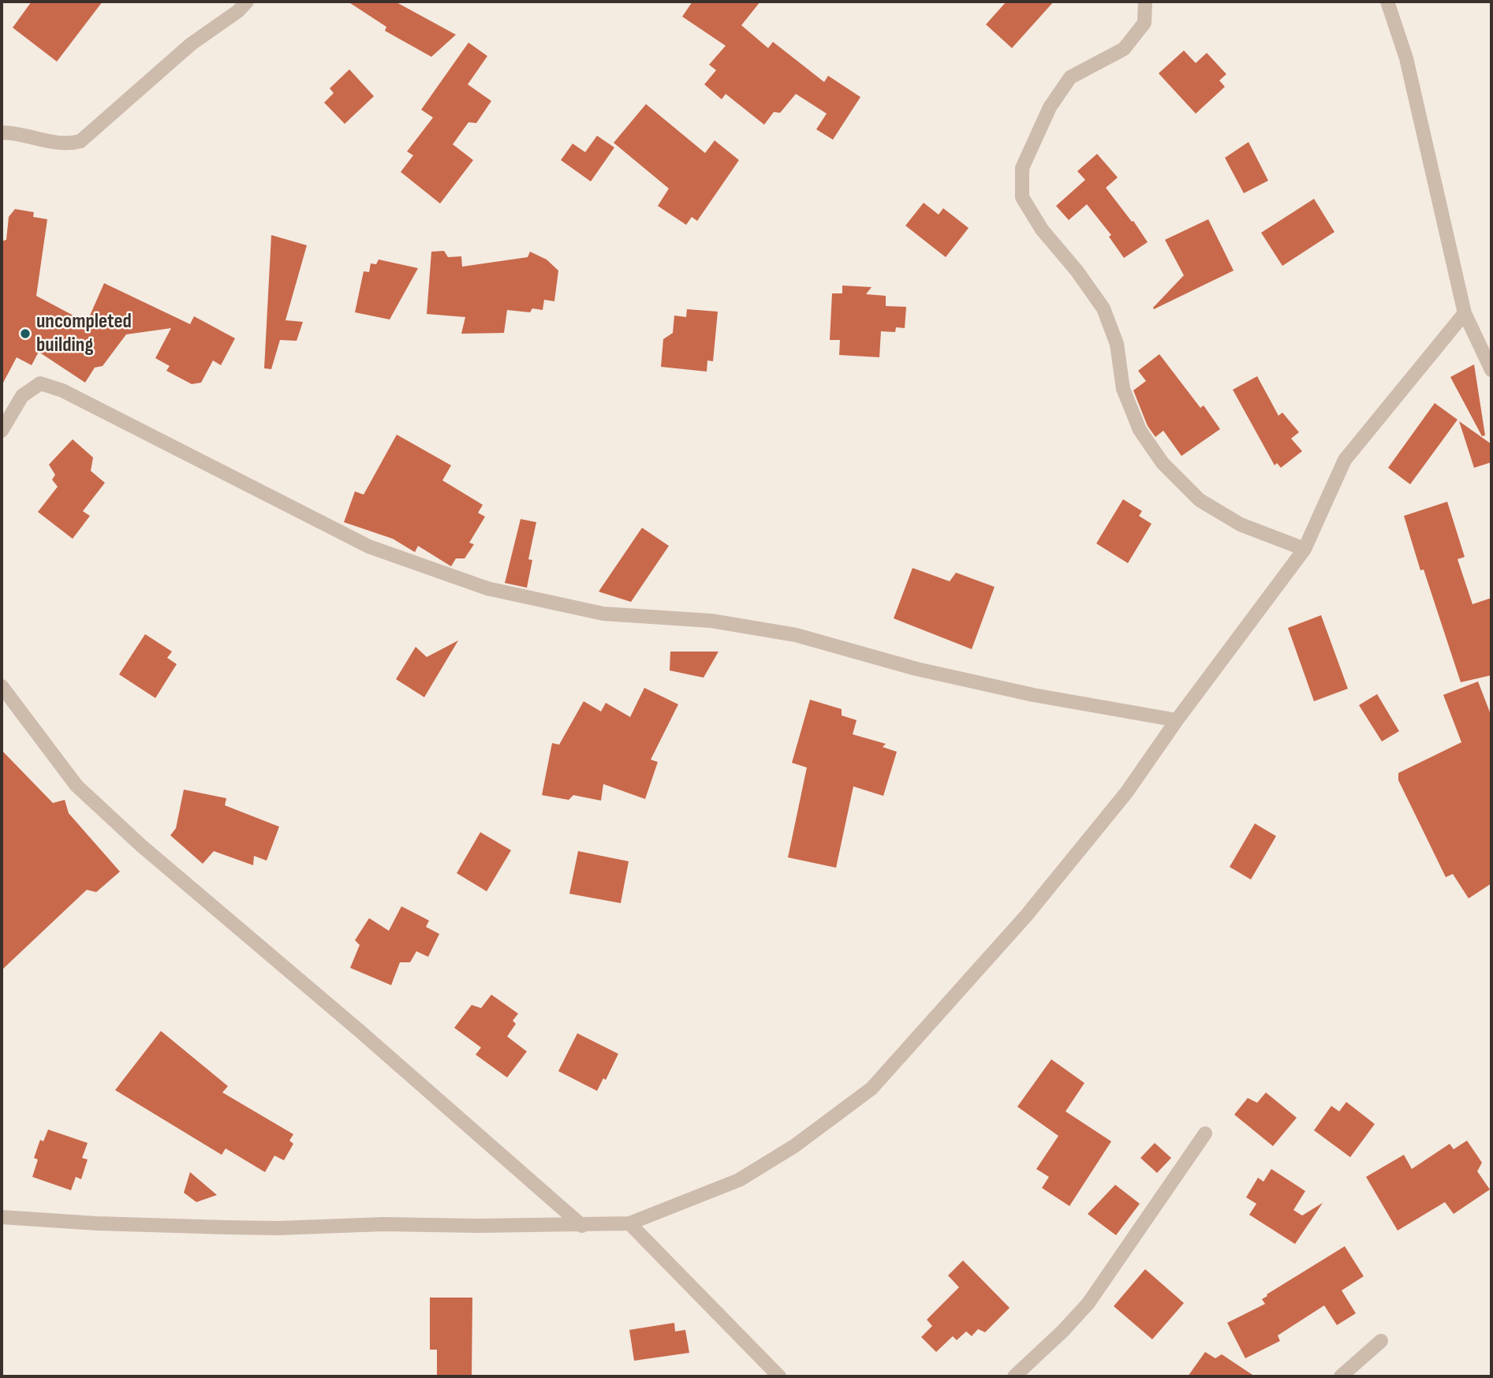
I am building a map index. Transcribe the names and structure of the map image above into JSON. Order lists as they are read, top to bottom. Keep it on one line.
{"places":["uncompleted building"]}
